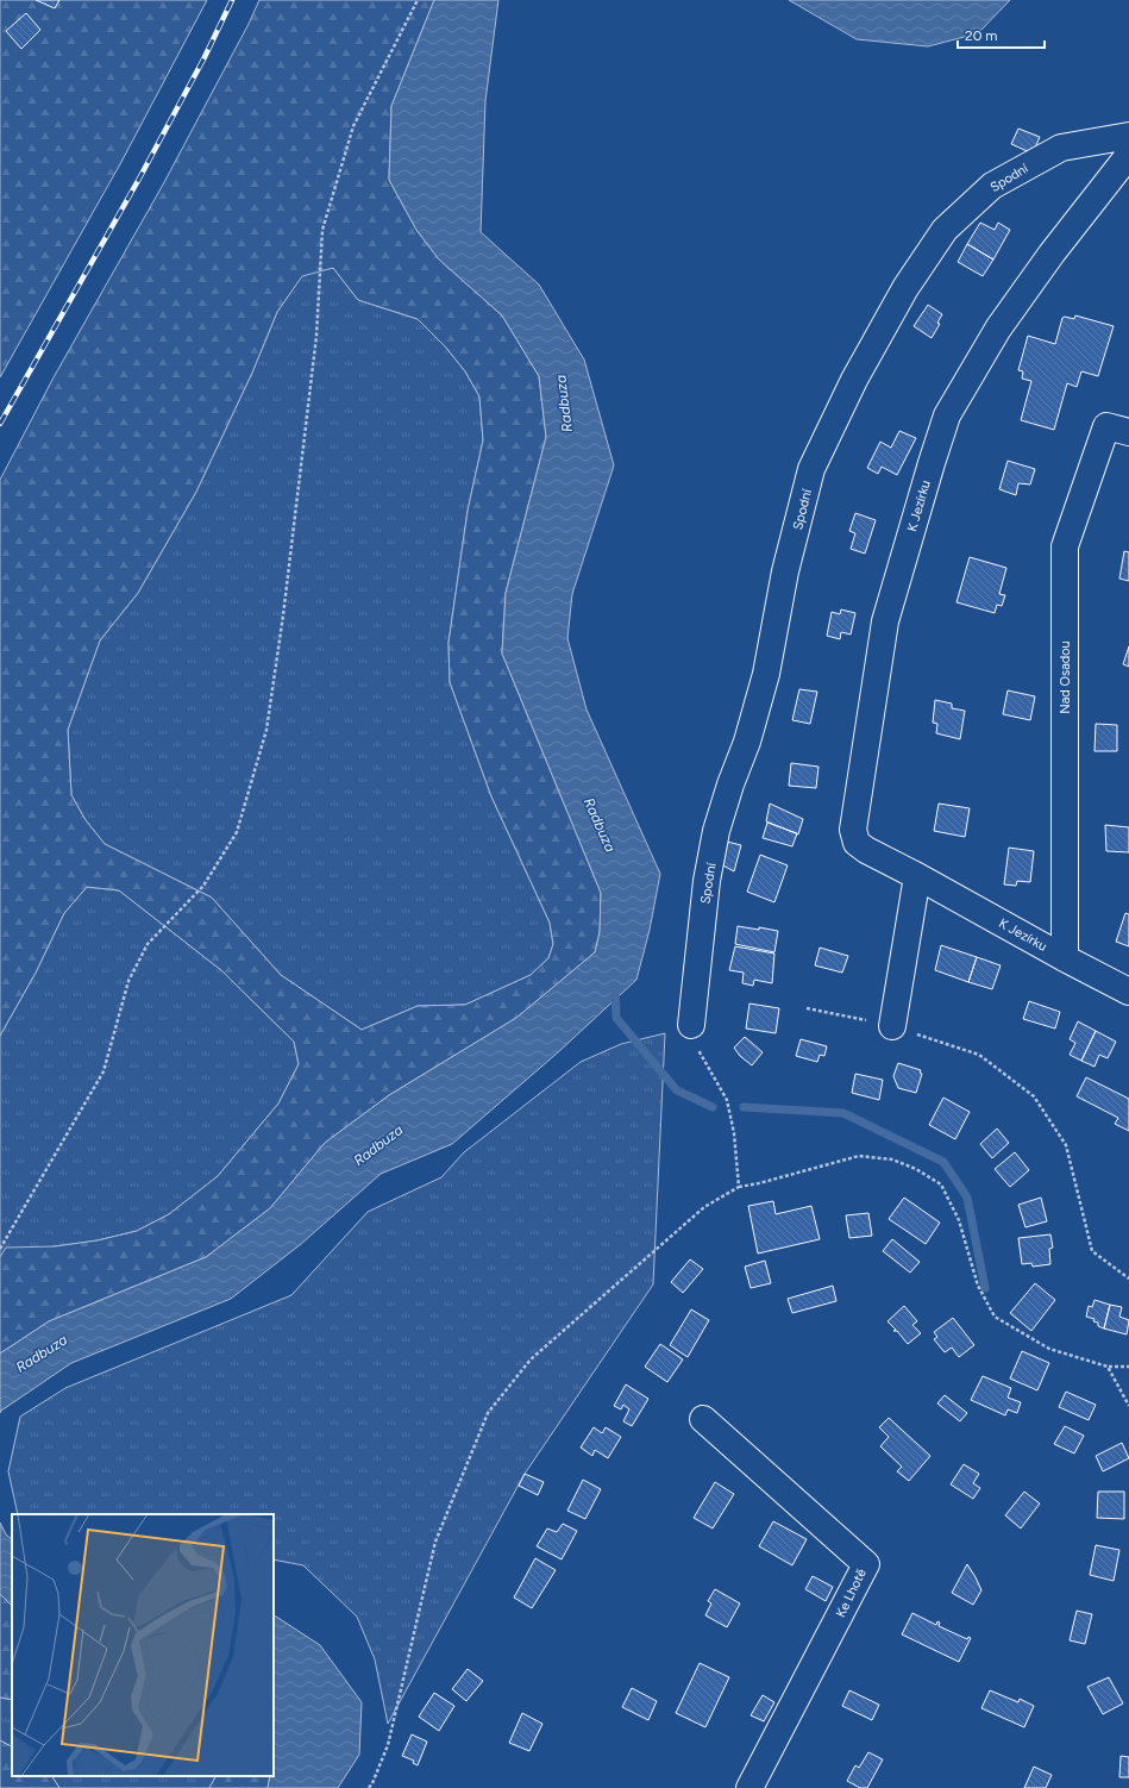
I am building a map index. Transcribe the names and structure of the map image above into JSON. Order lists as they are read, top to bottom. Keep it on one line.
{"streets":{"street":["Spodní","K Jezírku","Nad Osadou","Ke Lhotě"]},"crossings":[["K Jezírku","Nad Osadou"]],"water":["Radbuza"],"scale_bar":"20 m"}
